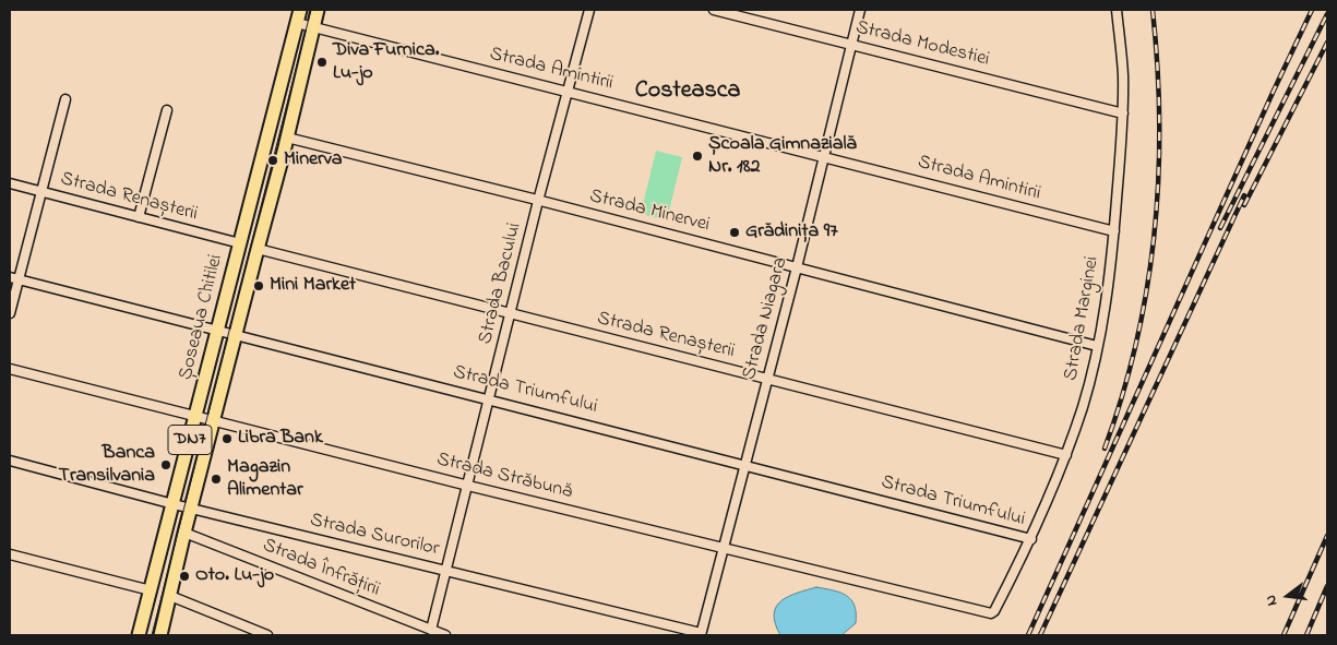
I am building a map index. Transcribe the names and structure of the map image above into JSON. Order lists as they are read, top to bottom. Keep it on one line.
{"streets":{"main road":["Șoseaua Chitilei","DN7"],"street":["Strada Modestiei","Strada Amintirii","Strada Renașterii","Strada Minervei","Strada Bacului","Strada Niagara","Strada Marginei","Strada Triumfului","Strada Străbună","Strada Surorilor","Strada Înfrățirii"]},"crossings":[["Strada Modestiei","Strada Niagara"],["Strada Modestiei","Strada Marginei"],["Strada Amintirii","Strada Bacului"],["Strada Amintirii","Șoseaua Chitilei"],["Strada Amintirii","Strada Niagara"],["Strada Amintirii","Strada Marginei"],["Strada Renașterii","Strada Bacului"],["Strada Renașterii","Șoseaua Chitilei"],["Strada Renașterii","Strada Niagara"],["Strada Renașterii","Strada Marginei"],["Strada Minervei","Strada Bacului"],["Strada Minervei","Șoseaua Chitilei"],["Strada Minervei","Strada Niagara"],["Strada Minervei","Strada Marginei"],["Strada Bacului","Strada Triumfului"],["Strada Bacului","Strada Străbună"],["Strada Bacului","Strada Surorilor"],["Strada Bacului","Strada Înfrățirii"],["Șoseaua Chitilei","Strada Triumfului"],["Șoseaua Chitilei","Strada Străbună"],["Șoseaua Chitilei","Strada Surorilor"],["Șoseaua Chitilei","Strada Înfrățirii"],["Strada Niagara","Strada Triumfului"],["Strada Niagara","Strada Străbună"],["Strada Niagara","Strada Surorilor"],["Strada Marginei","Strada Triumfului"],["Strada Marginei","Strada Străbună"]],"districts":["Costeasca"],"places":["Diva Furnica. Lu-jo","Școala Gimnazială Nr. 182","Minerva","Grădinița 97","Mini Market","Libra Bank","Banca Transilvania","Magazin Alimentar","Oto. Lu-jo"],"north":"left"}
